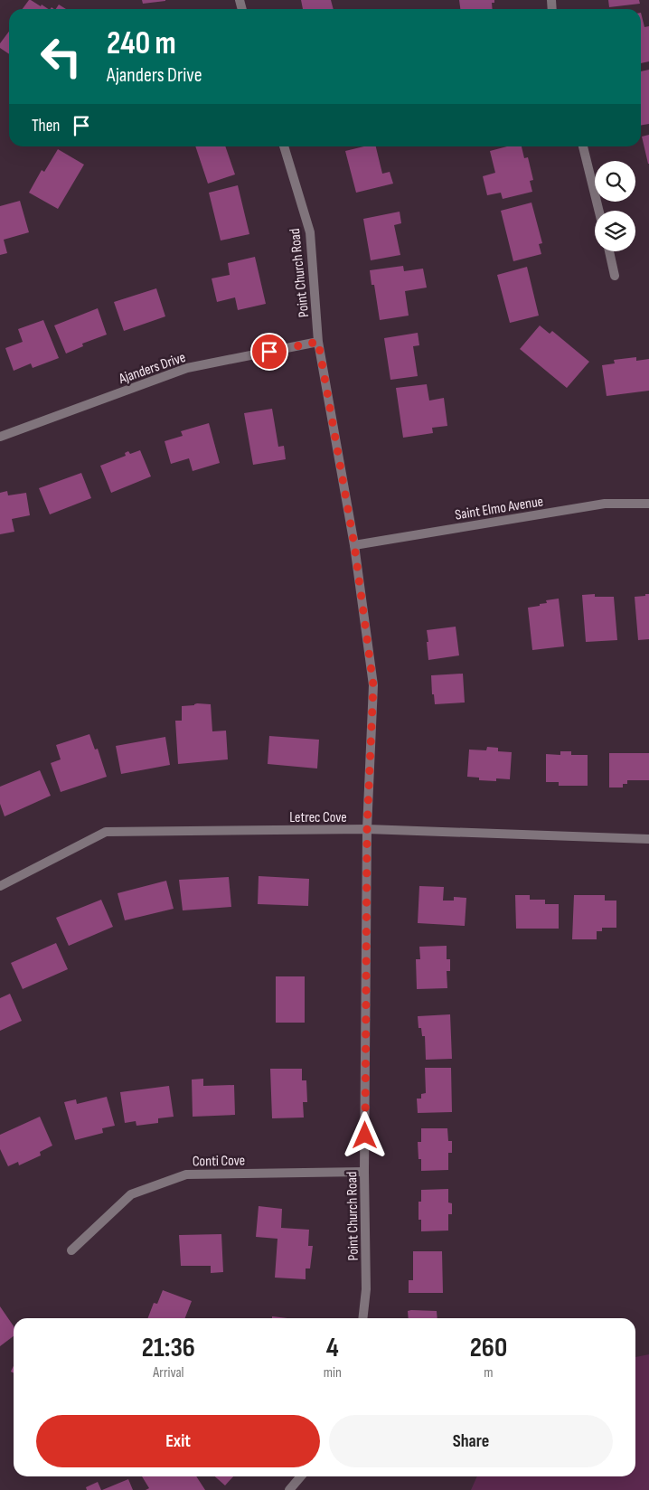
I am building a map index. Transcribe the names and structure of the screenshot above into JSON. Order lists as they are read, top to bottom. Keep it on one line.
{"streets":{"street":["Point Church Road","Ajanders Drive","Saint Elmo Avenue","Letrec Cove","Conti Cove"]},"crossings":[["Point Church Road","Ajanders Drive"],["Point Church Road","Saint Elmo Avenue"],["Point Church Road","Letrec Cove"],["Point Church Road","Conti Cove"]],"page":{"turn":["240 m","Ajanders Drive"],"then":"Then","eta":["21:36","Arrival","4","min","260","m"],"buttons":["Exit","Share"]}}
